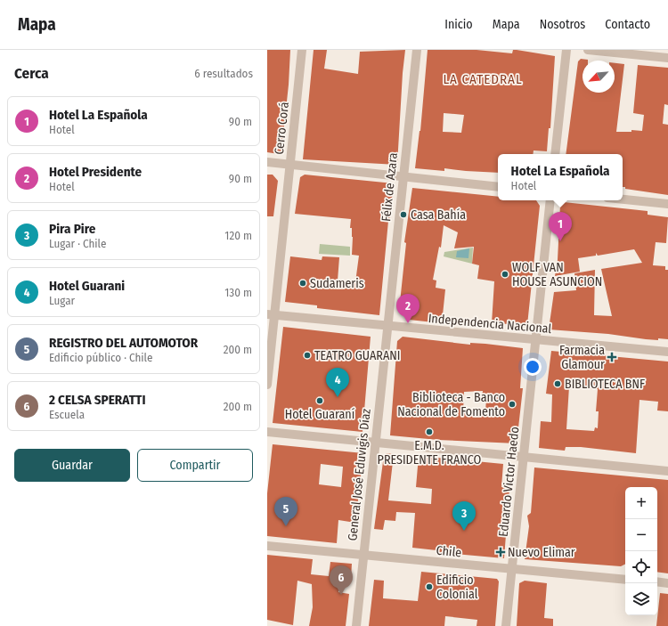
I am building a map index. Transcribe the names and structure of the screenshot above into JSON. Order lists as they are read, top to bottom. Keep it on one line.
{"streets":{"street":["Cerro Corá","Félix de Azara","Independencia Nacional","General José Eduvigis Díaz","Eduardo Victor Haedo","Chile"]},"crossings":[["Cerro Corá","Independencia Nacional"],["Félix de Azara","Independencia Nacional"],["Félix de Azara","General José Eduvigis Díaz"],["Independencia Nacional","General José Eduvigis Díaz"],["Independencia Nacional","Eduardo Victor Haedo"],["General José Eduvigis Díaz","Chile"],["Eduardo Victor Haedo","Chile"]],"districts":["LA CATEDRAL"],"places":{"other":["Casa Bahía","WOLF VAN HOUSE ASUNCION","Sudameris","TEATRO GUARANI","BIBLIOTECA BNF","Hotel Guaraní","Biblioteca - Banco Nacional de Fomento","E.M.D. PRESIDENTE FRANCO","Edificio Colonial"],"health":["Farmacia Glamour","Nuevo Elimar"]},"north":"bottom left","page":{"header":"Mapa","nav":["Inicio","Mapa","Nosotros","Contacto"],"heading":["Cerca","6 resultados"],"list":[{"mark":"1","name":"Hotel La Española","note":"Hotel","value":"90 m"},{"mark":"2","name":"Hotel Presidente","note":"Hotel","value":"90 m"},{"mark":"3","name":"Pira Pire","note":"Lugar · Chile","value":"120 m"},{"mark":"4","name":"Hotel Guarani","note":"Lugar","value":"130 m"},{"mark":"5","name":"REGISTRO DEL AUTOMOTOR","note":"Edificio público · Chile","value":"200 m"},{"mark":"6","name":"2 CELSA SPERATTI","note":"Escuela","value":"200 m"}],"popup":["Hotel La Española","Hotel"],"pins":["1","2","4","5","3","6"],"buttons":["Guardar","Compartir"],"map_buttons":["+","−"]}}
